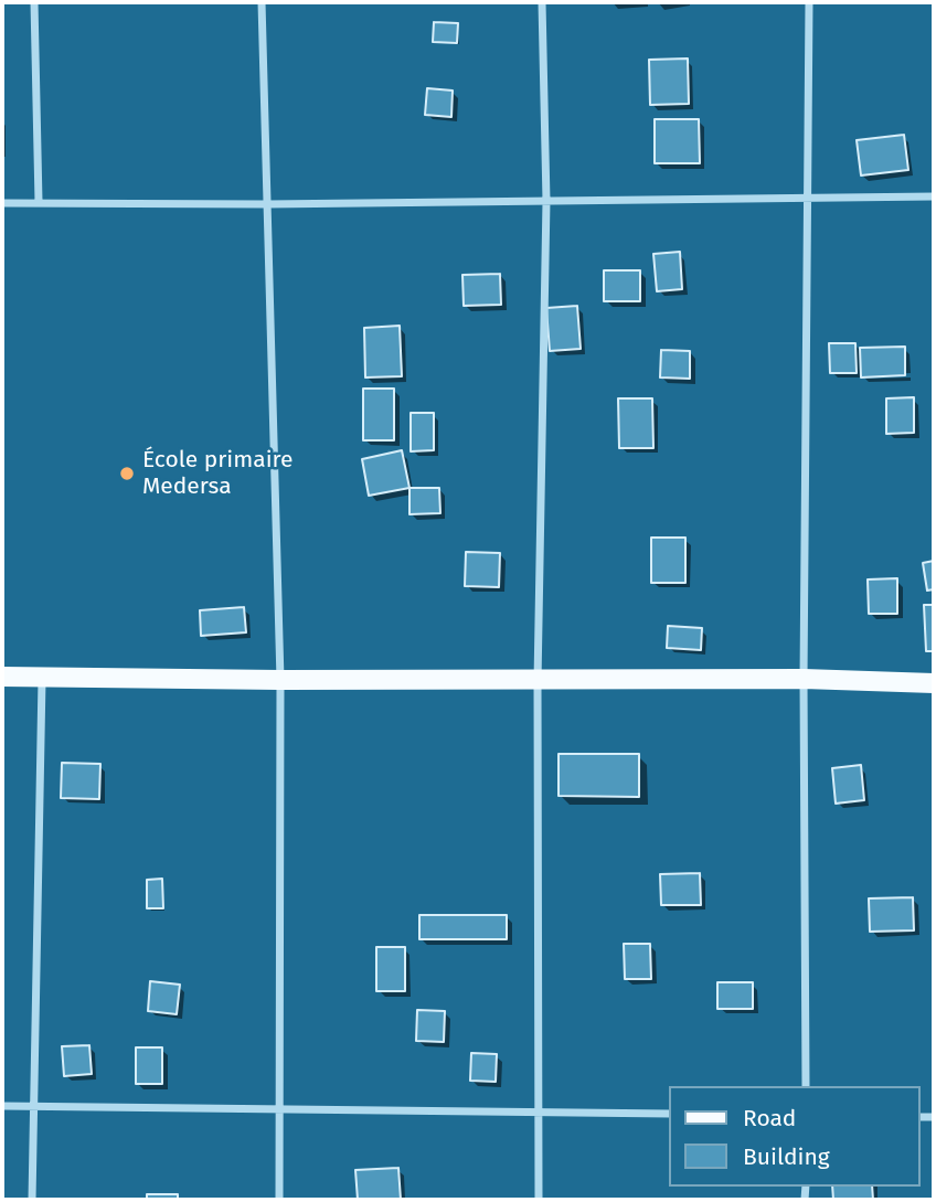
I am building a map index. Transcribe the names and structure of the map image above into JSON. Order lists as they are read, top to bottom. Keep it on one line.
{"places":["École primaire Medersa"],"legend":["Road","Building"]}
